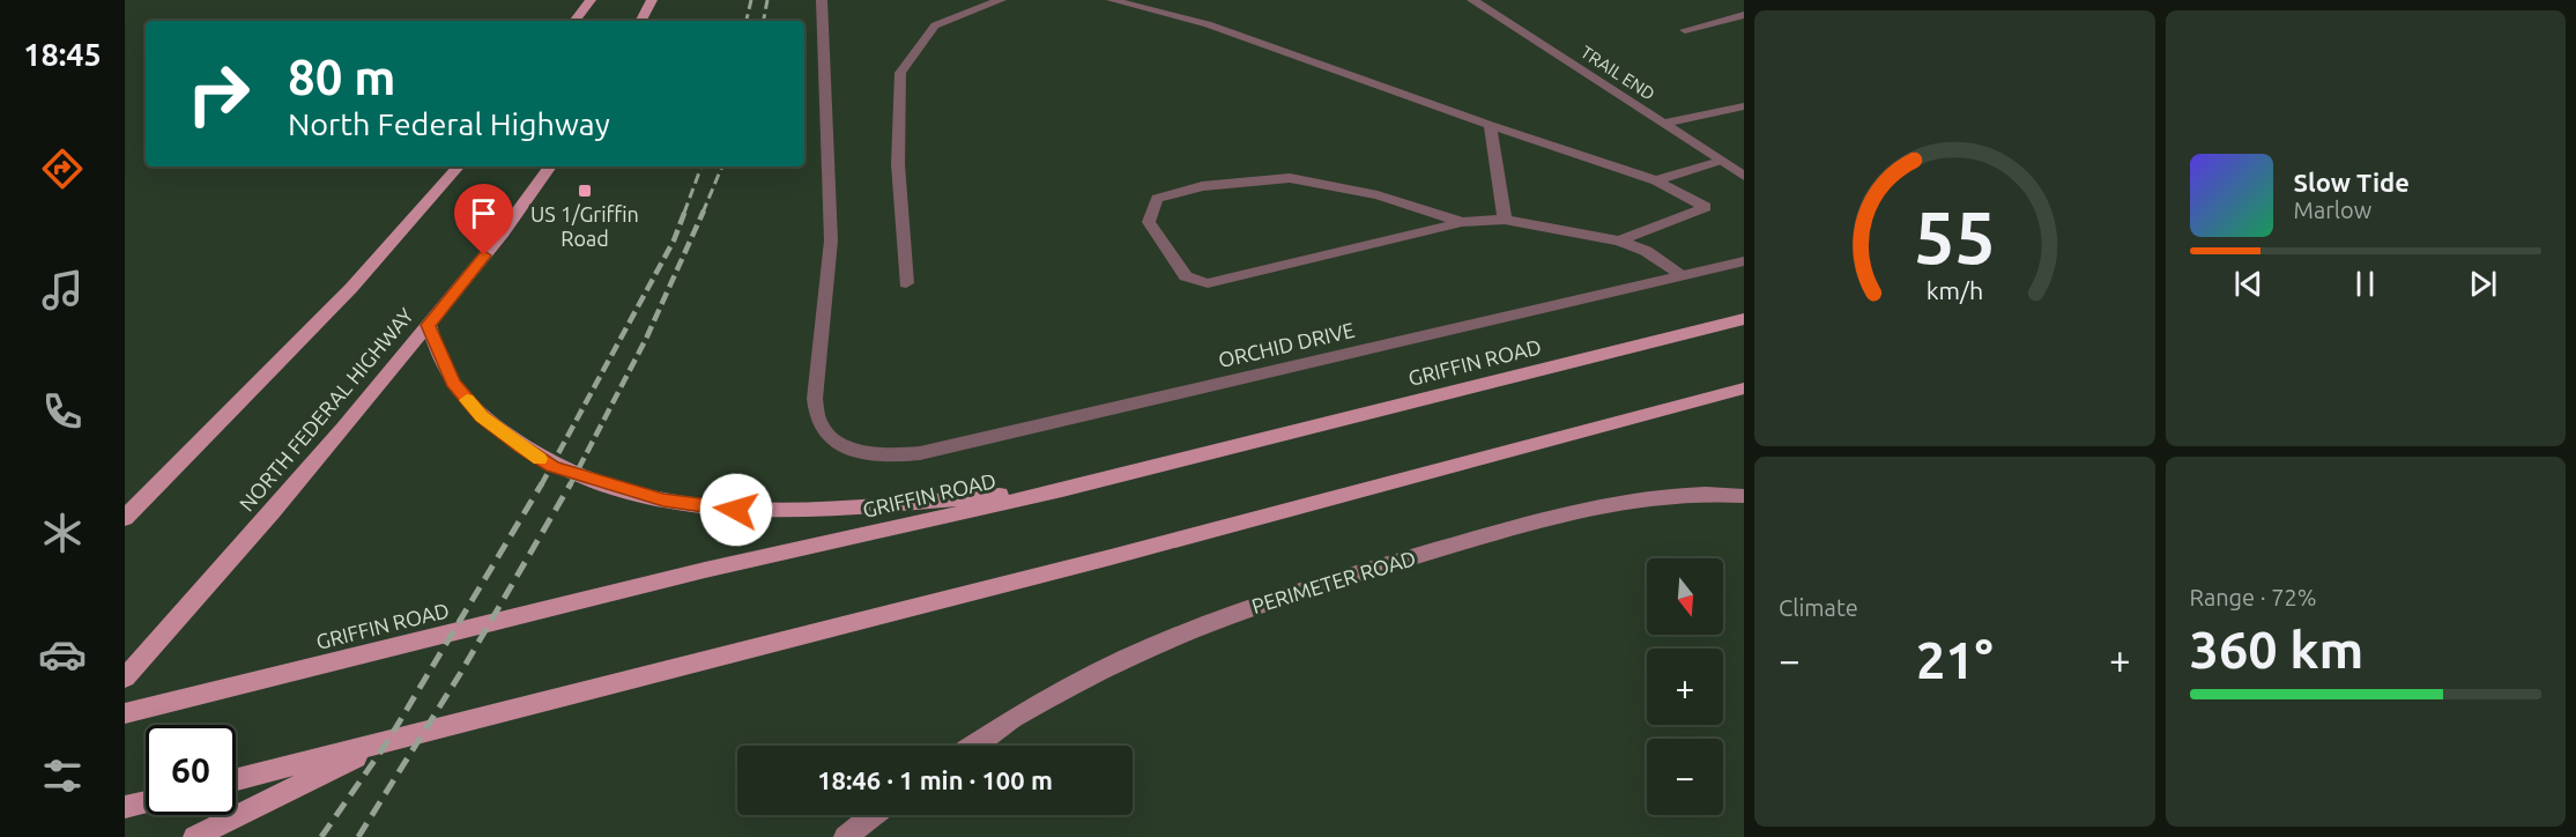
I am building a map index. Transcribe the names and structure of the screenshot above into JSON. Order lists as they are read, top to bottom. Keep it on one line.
{"streets":{"main road":["GRIFFIN ROAD","NORTH FEDERAL HIGHWAY"],"street":["TRAIL END","ORCHID DRIVE","PERIMETER ROAD"]},"places":{"transit":["US 1/Griffin Road"]},"north":"bottom","page":{"tabs":"18:45","turn":["80 m","North Federal Highway"],"song":["Slow Tide","Marlow"],"tile":["Climate",["Range · 72%","360 km"]],"map_buttons":["+","−"],"heat":["−","21°","+"],"limit":"60","trip":"18:46 · 1 min · 100 m","gauge":["55","km/h"]}}
